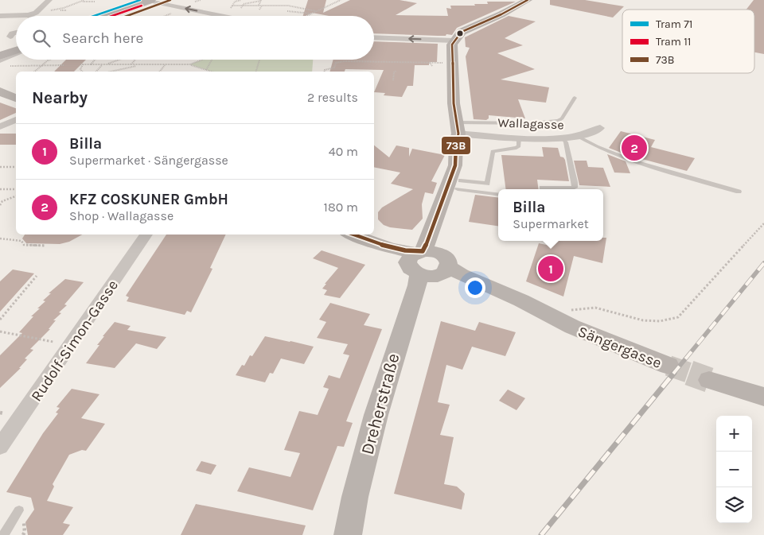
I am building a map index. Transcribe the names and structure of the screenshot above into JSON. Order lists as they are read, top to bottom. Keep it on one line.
{"streets":{"street":["Wallagasse","Rudolf-Simon-Gasse","Sängergasse","Dreherstraße"]},"crossings":[["Wallagasse","Dreherstraße"],["Sängergasse","Dreherstraße"]],"lines":["tram line 71","transit line 73B","tram line 11"],"legend":["Tram 71","Tram 11","73B"],"page":{"search":"Search here","heading":["Nearby","2 results"],"list":[{"mark":"1","name":"Billa","note":"Supermarket · Sängergasse","value":"40 m"},{"mark":"2","name":"KFZ COSKUNER GmbH","note":"Shop · Wallagasse","value":"180 m"}],"pins":["2","1"],"popup":["Billa","Supermarket"],"map_buttons":["+","−"]}}
